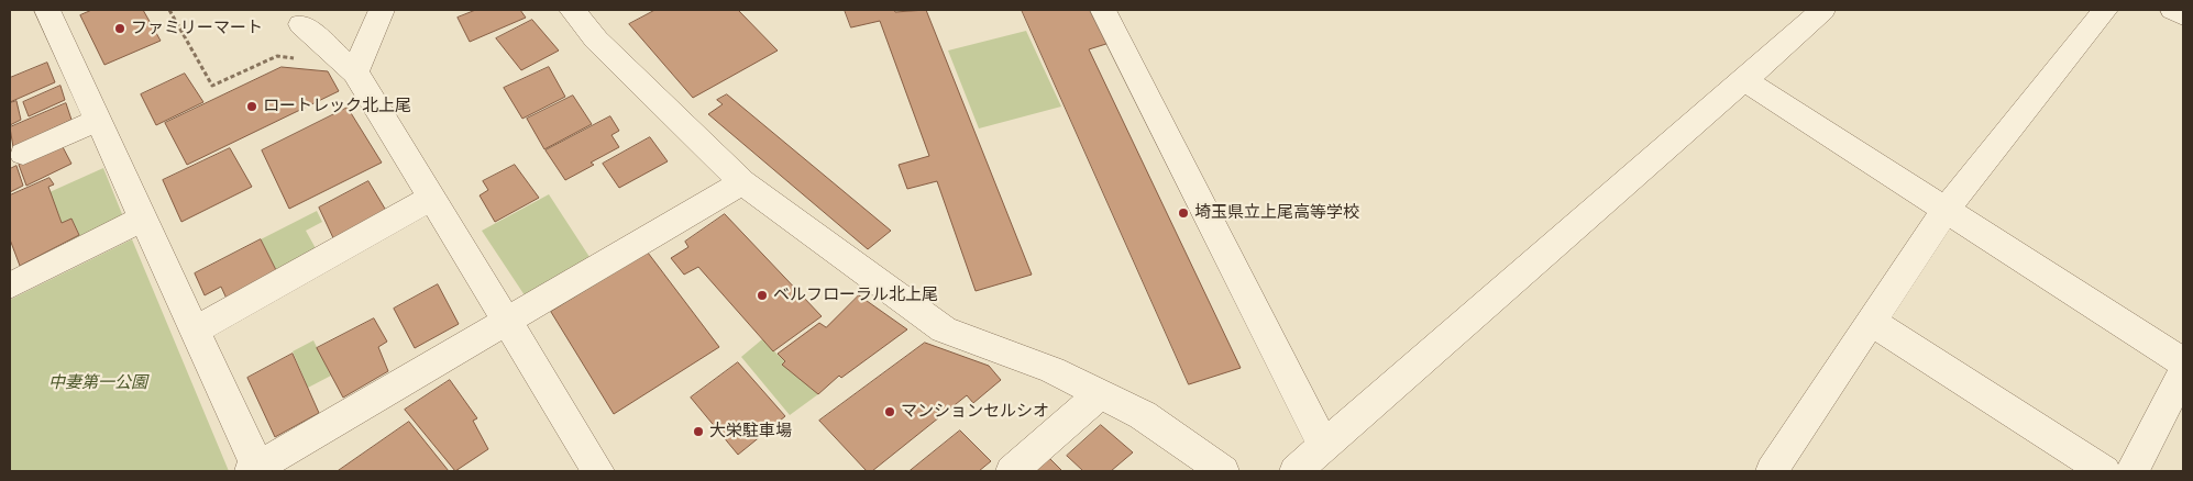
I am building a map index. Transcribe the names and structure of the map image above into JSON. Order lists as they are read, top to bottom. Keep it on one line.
{"parks":["中妻第一公園"],"places":["ファミリーマート","ロートレック北上尾","埼玉県立上尾高等学校","ベルフローラル北上尾","マンションセルシオ","大栄駐車場"]}
